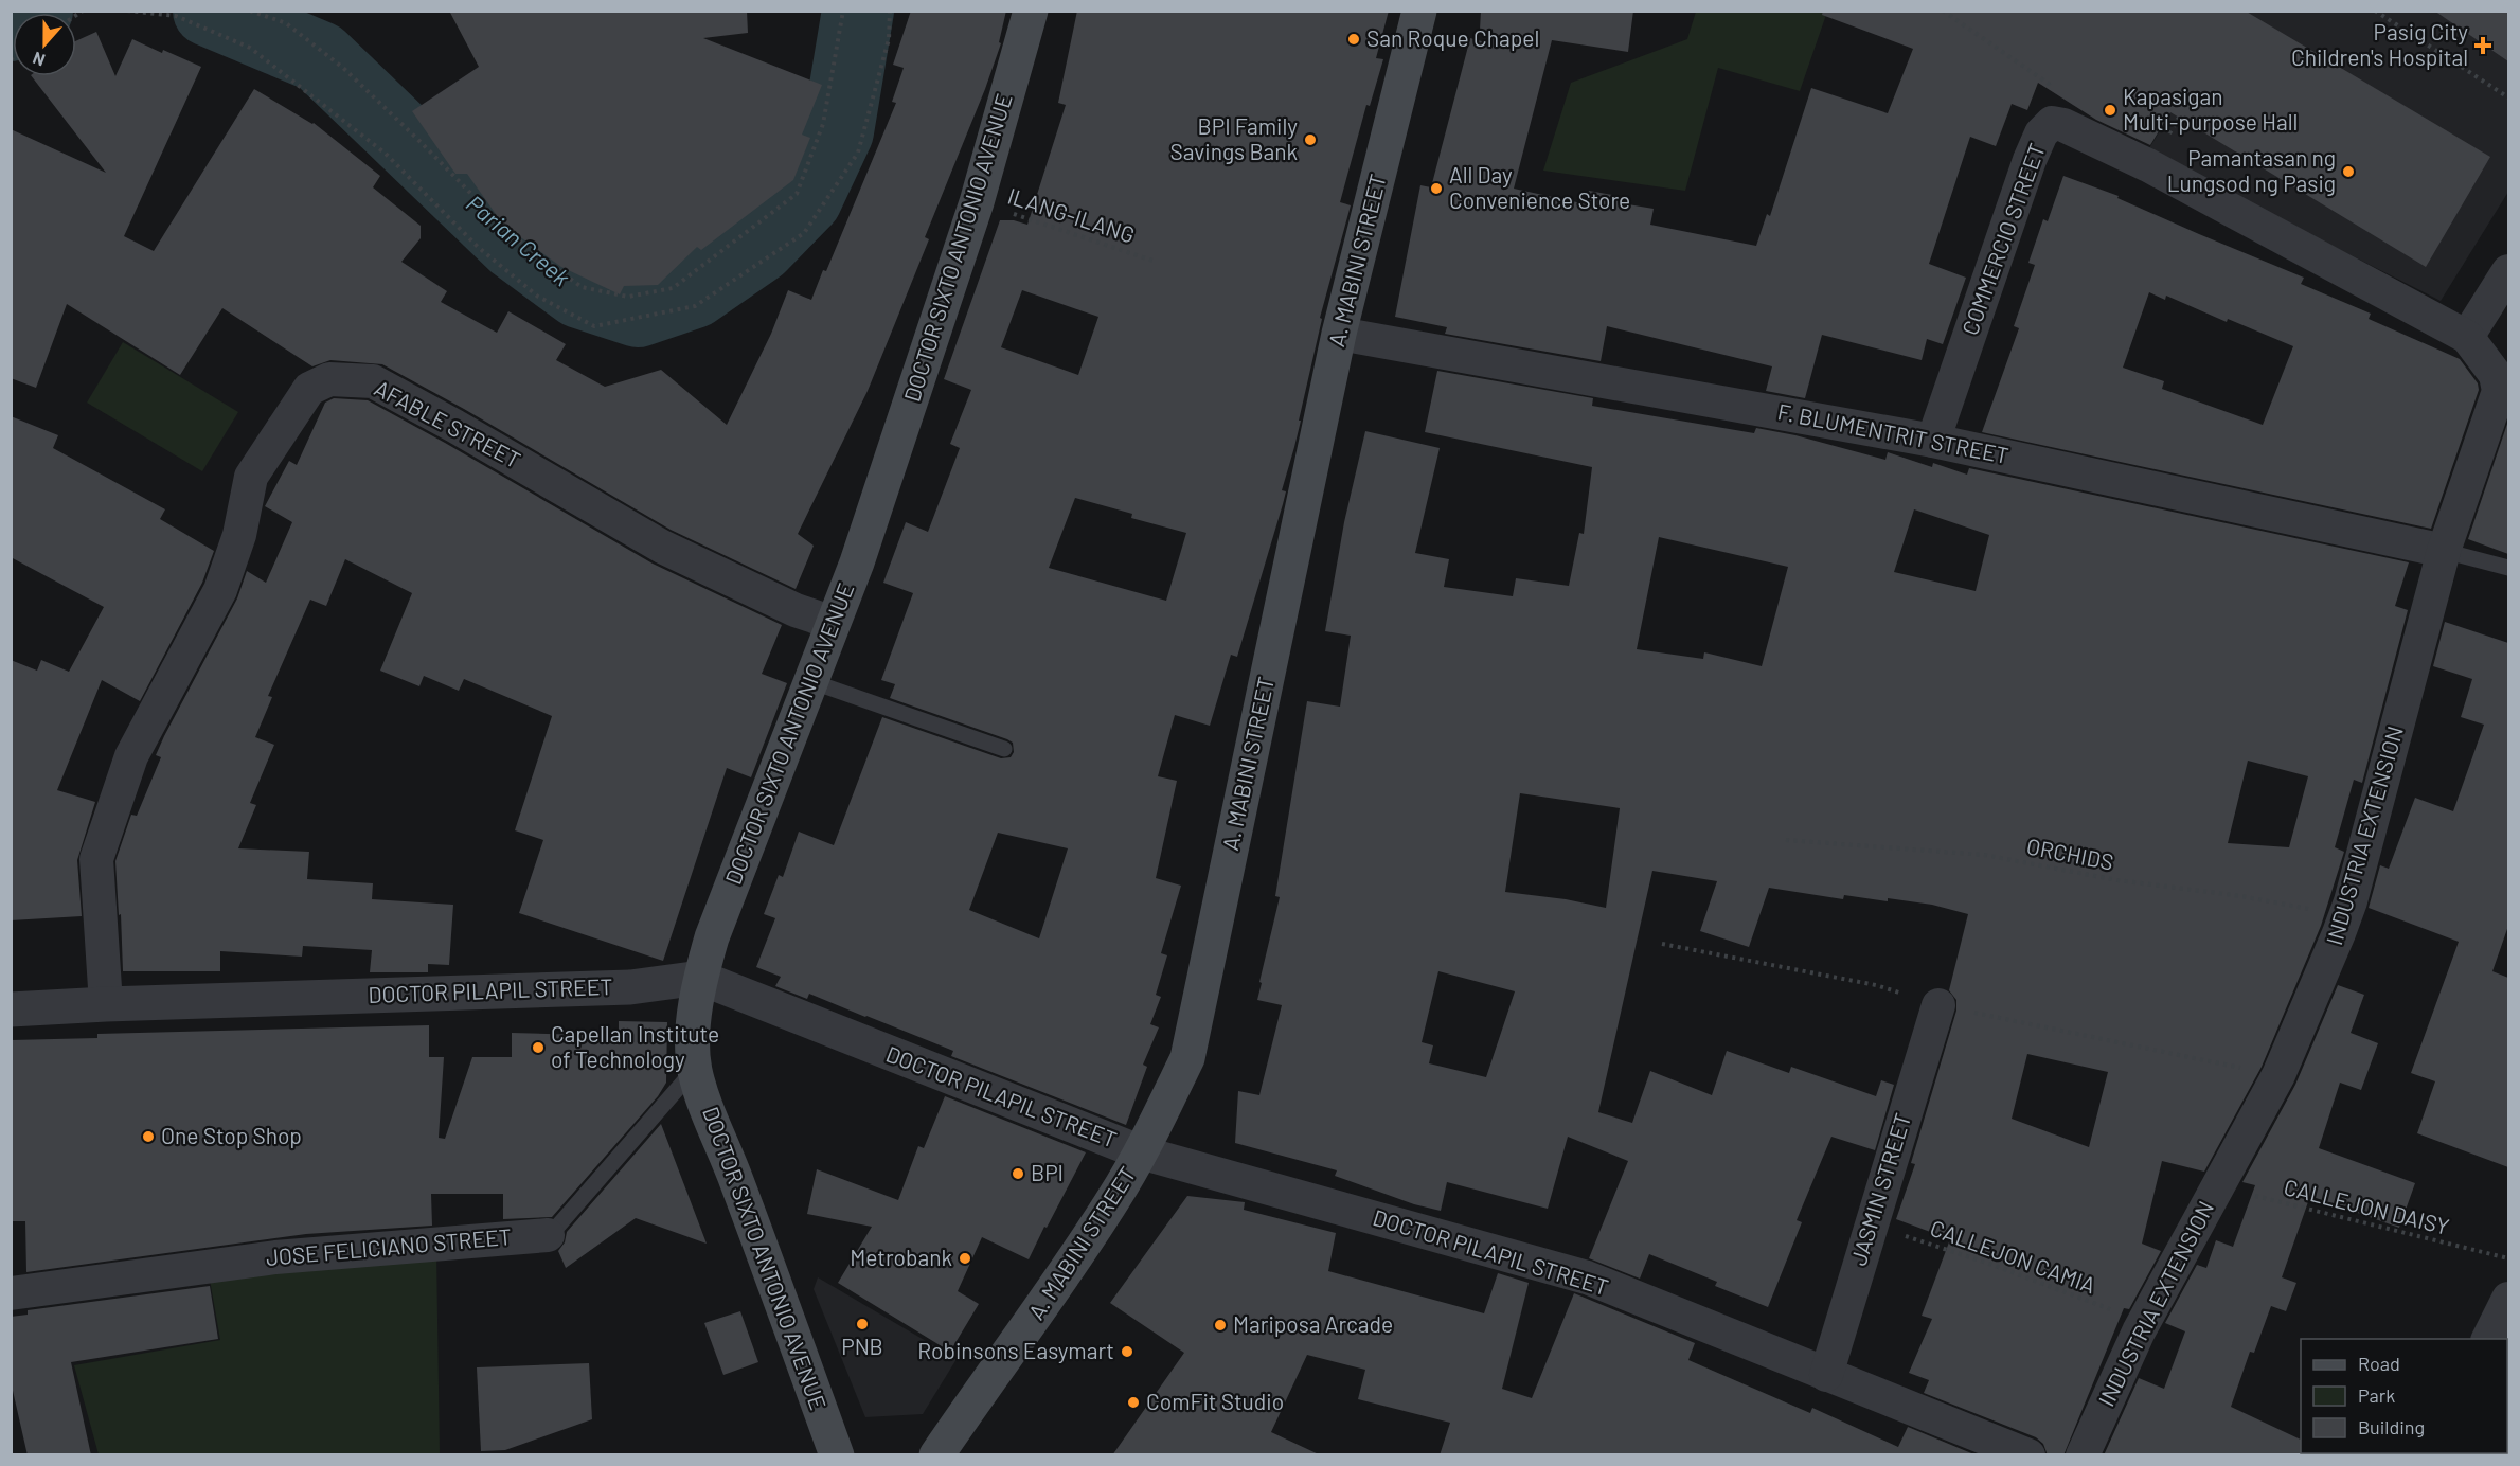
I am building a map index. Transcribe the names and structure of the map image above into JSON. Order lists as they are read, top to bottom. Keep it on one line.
{"streets":{"main road":["DOCTOR SIXTO ANTONIO AVENUE","A. MABINI STREET"],"street":["COMMERCIO STREET","AFABLE STREET","F. BLUMENTRIT STREET","INDUSTRIA EXTENSION","DOCTOR PILAPIL STREET","JASMIN STREET","JOSE FELICIANO STREET"],"path":["ILANG-ILANG","ORCHIDS","CALLEJON DAISY","CALLEJON CAMIA"]},"crossings":[["ILANG-ILANG","DOCTOR SIXTO ANTONIO AVENUE"],["COMMERCIO STREET","F. BLUMENTRIT STREET"],["COMMERCIO STREET","INDUSTRIA EXTENSION"],["DOCTOR SIXTO ANTONIO AVENUE","AFABLE STREET"],["DOCTOR SIXTO ANTONIO AVENUE","DOCTOR PILAPIL STREET"],["DOCTOR SIXTO ANTONIO AVENUE","JOSE FELICIANO STREET"],["A. MABINI STREET","F. BLUMENTRIT STREET"],["A. MABINI STREET","DOCTOR PILAPIL STREET"],["AFABLE STREET","DOCTOR PILAPIL STREET"],["F. BLUMENTRIT STREET","INDUSTRIA EXTENSION"],["INDUSTRIA EXTENSION","ORCHIDS"],["INDUSTRIA EXTENSION","CALLEJON DAISY"],["INDUSTRIA EXTENSION","CALLEJON CAMIA"],["DOCTOR PILAPIL STREET","JASMIN STREET"],["JASMIN STREET","CALLEJON CAMIA"]],"water":["Parian Creek"],"places":{"other":["San Roque Chapel","Kapasigan Multi-purpose Hall","BPI Family Savings Bank","Pamantasan ng Lungsod ng Pasig","All Day Convenience Store","Capellan Institute of Technology","One Stop Shop","BPI","Metrobank","PNB","Mariposa Arcade","Robinsons Easymart","ComFit Studio"],"health":["Pasig City Children's Hospital"]},"legend":["Road","Park","Building"],"north":"bottom"}
